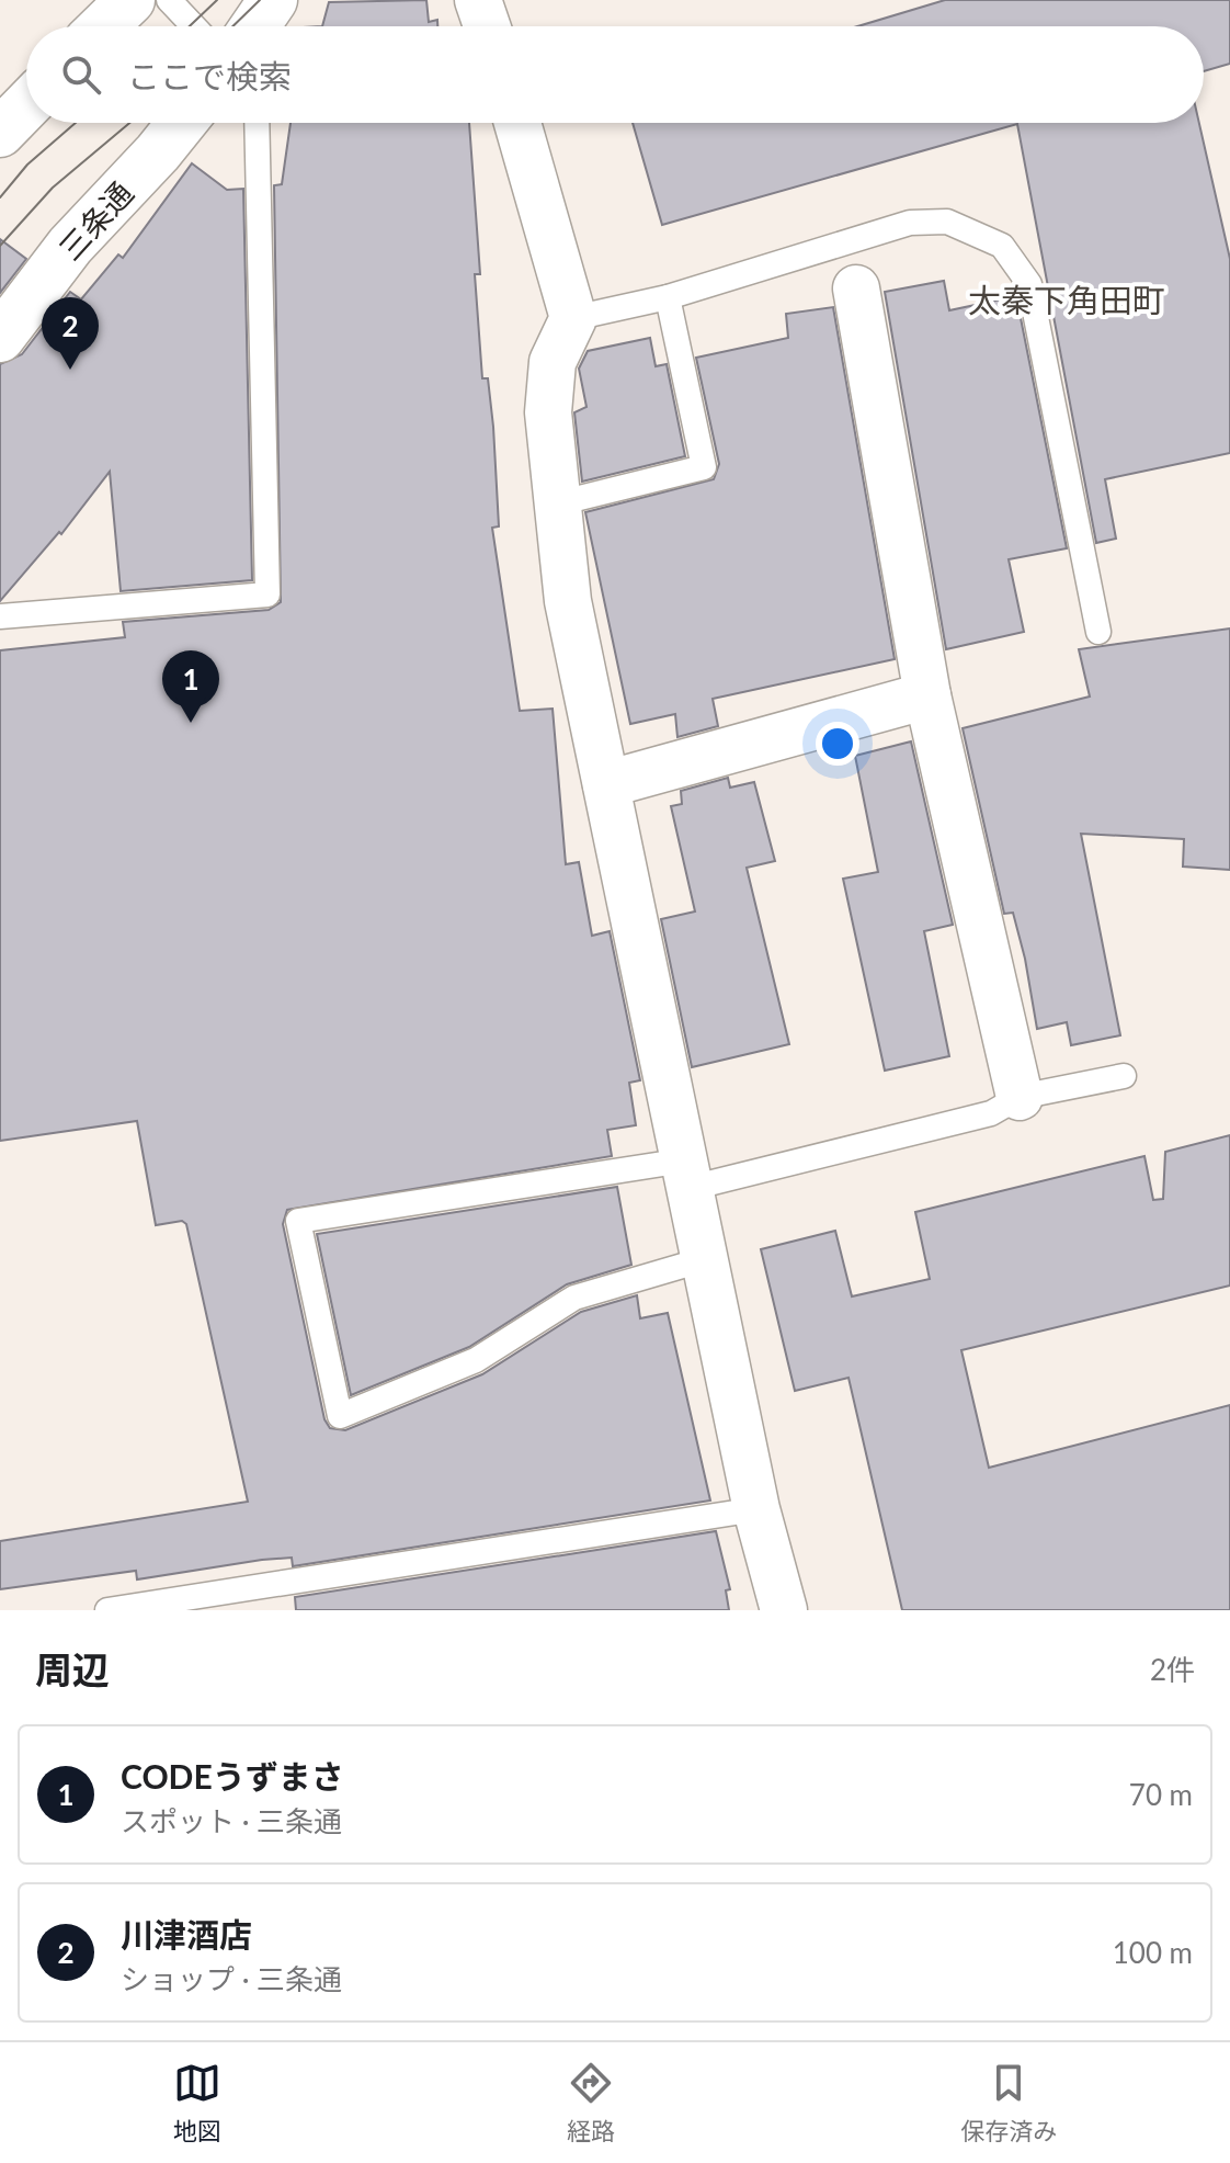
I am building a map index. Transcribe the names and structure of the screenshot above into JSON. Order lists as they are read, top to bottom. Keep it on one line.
{"streets":{"main road":["三条通"]},"districts":["太秦下角田町"],"page":{"search":"ここで検索","pins":["2","1"],"heading":["周辺","2件"],"list":[{"mark":"1","name":"CODEうずまさ","note":"スポット · 三条通","value":"70 m"},{"mark":"2","name":"川津酒店","note":"ショップ · 三条通","value":"100 m"}],"nav":["地図","経路","保存済み"]}}
